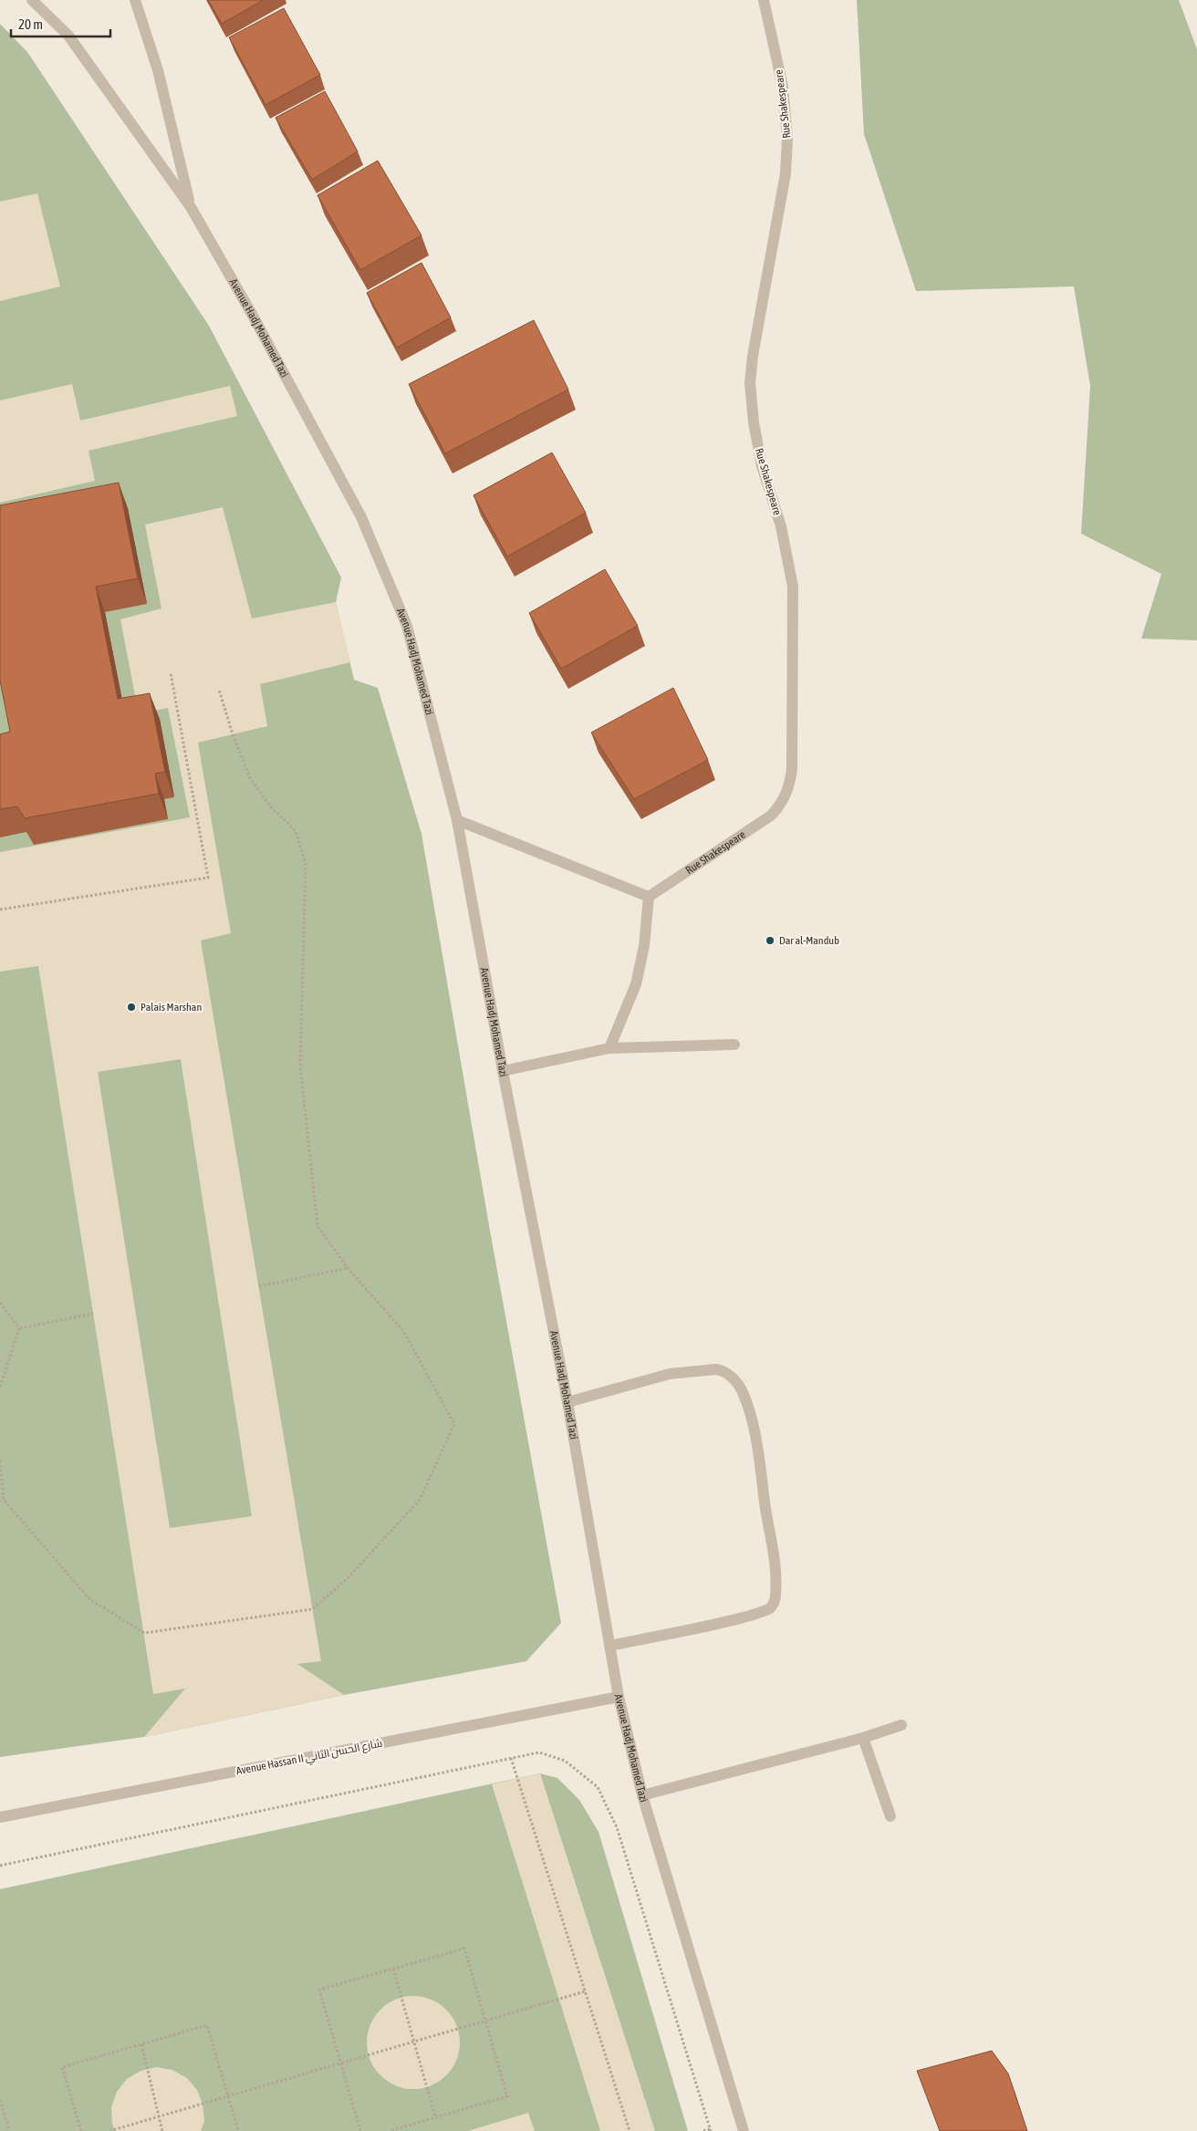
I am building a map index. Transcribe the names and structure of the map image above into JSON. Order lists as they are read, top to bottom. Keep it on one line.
{"streets":{"street":["Rue Shakespeare","Avenue Hadj Mohamed Tazi","Avenue Hassan II شارع الحسن الثاني"]},"crossings":[["Avenue Hadj Mohamed Tazi","Avenue Hassan II شارع الحسن الثاني"]],"places":["Dar al-Mandub","Palais Marshan"],"scale_bar":"20 m"}
